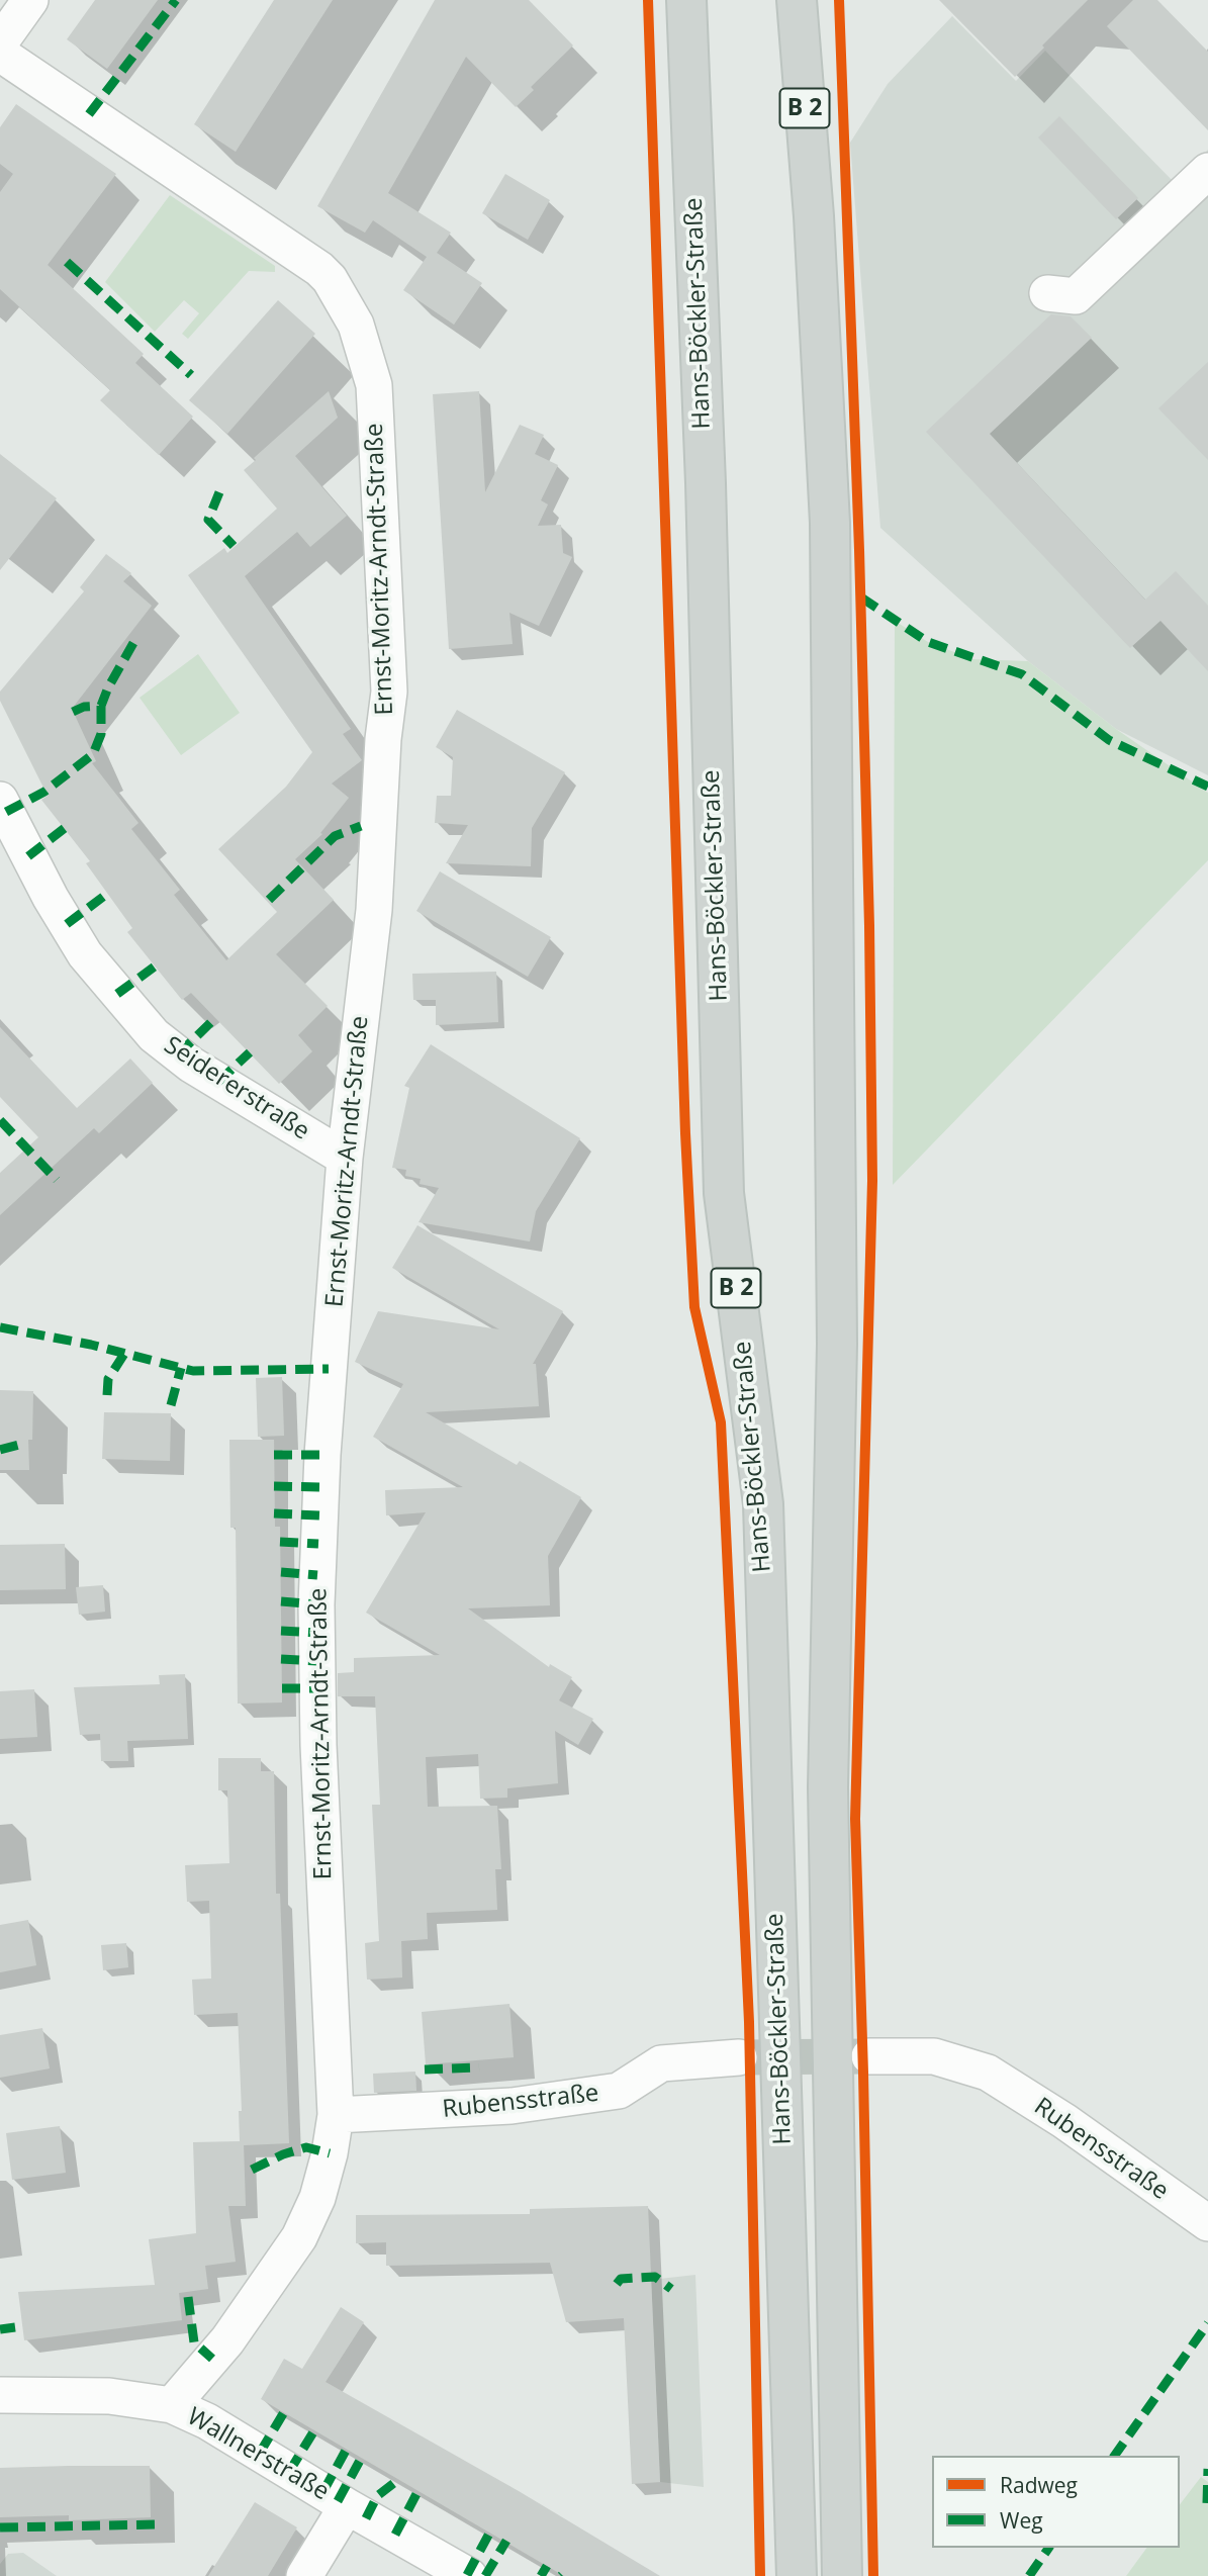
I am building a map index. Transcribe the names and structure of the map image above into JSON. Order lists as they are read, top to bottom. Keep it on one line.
{"streets":{"main road":["B 2","Hans-Böckler-Straße"],"street":["Ernst-Moritz-Arndt-Straße","Seidererstraße","Rubensstraße","Wallnerstraße"]},"crossings":[["Ernst-Moritz-Arndt-Straße","Seidererstraße"],["Ernst-Moritz-Arndt-Straße","Rubensstraße"],["Ernst-Moritz-Arndt-Straße","Wallnerstraße"]],"legend":["Radweg","Weg"]}
